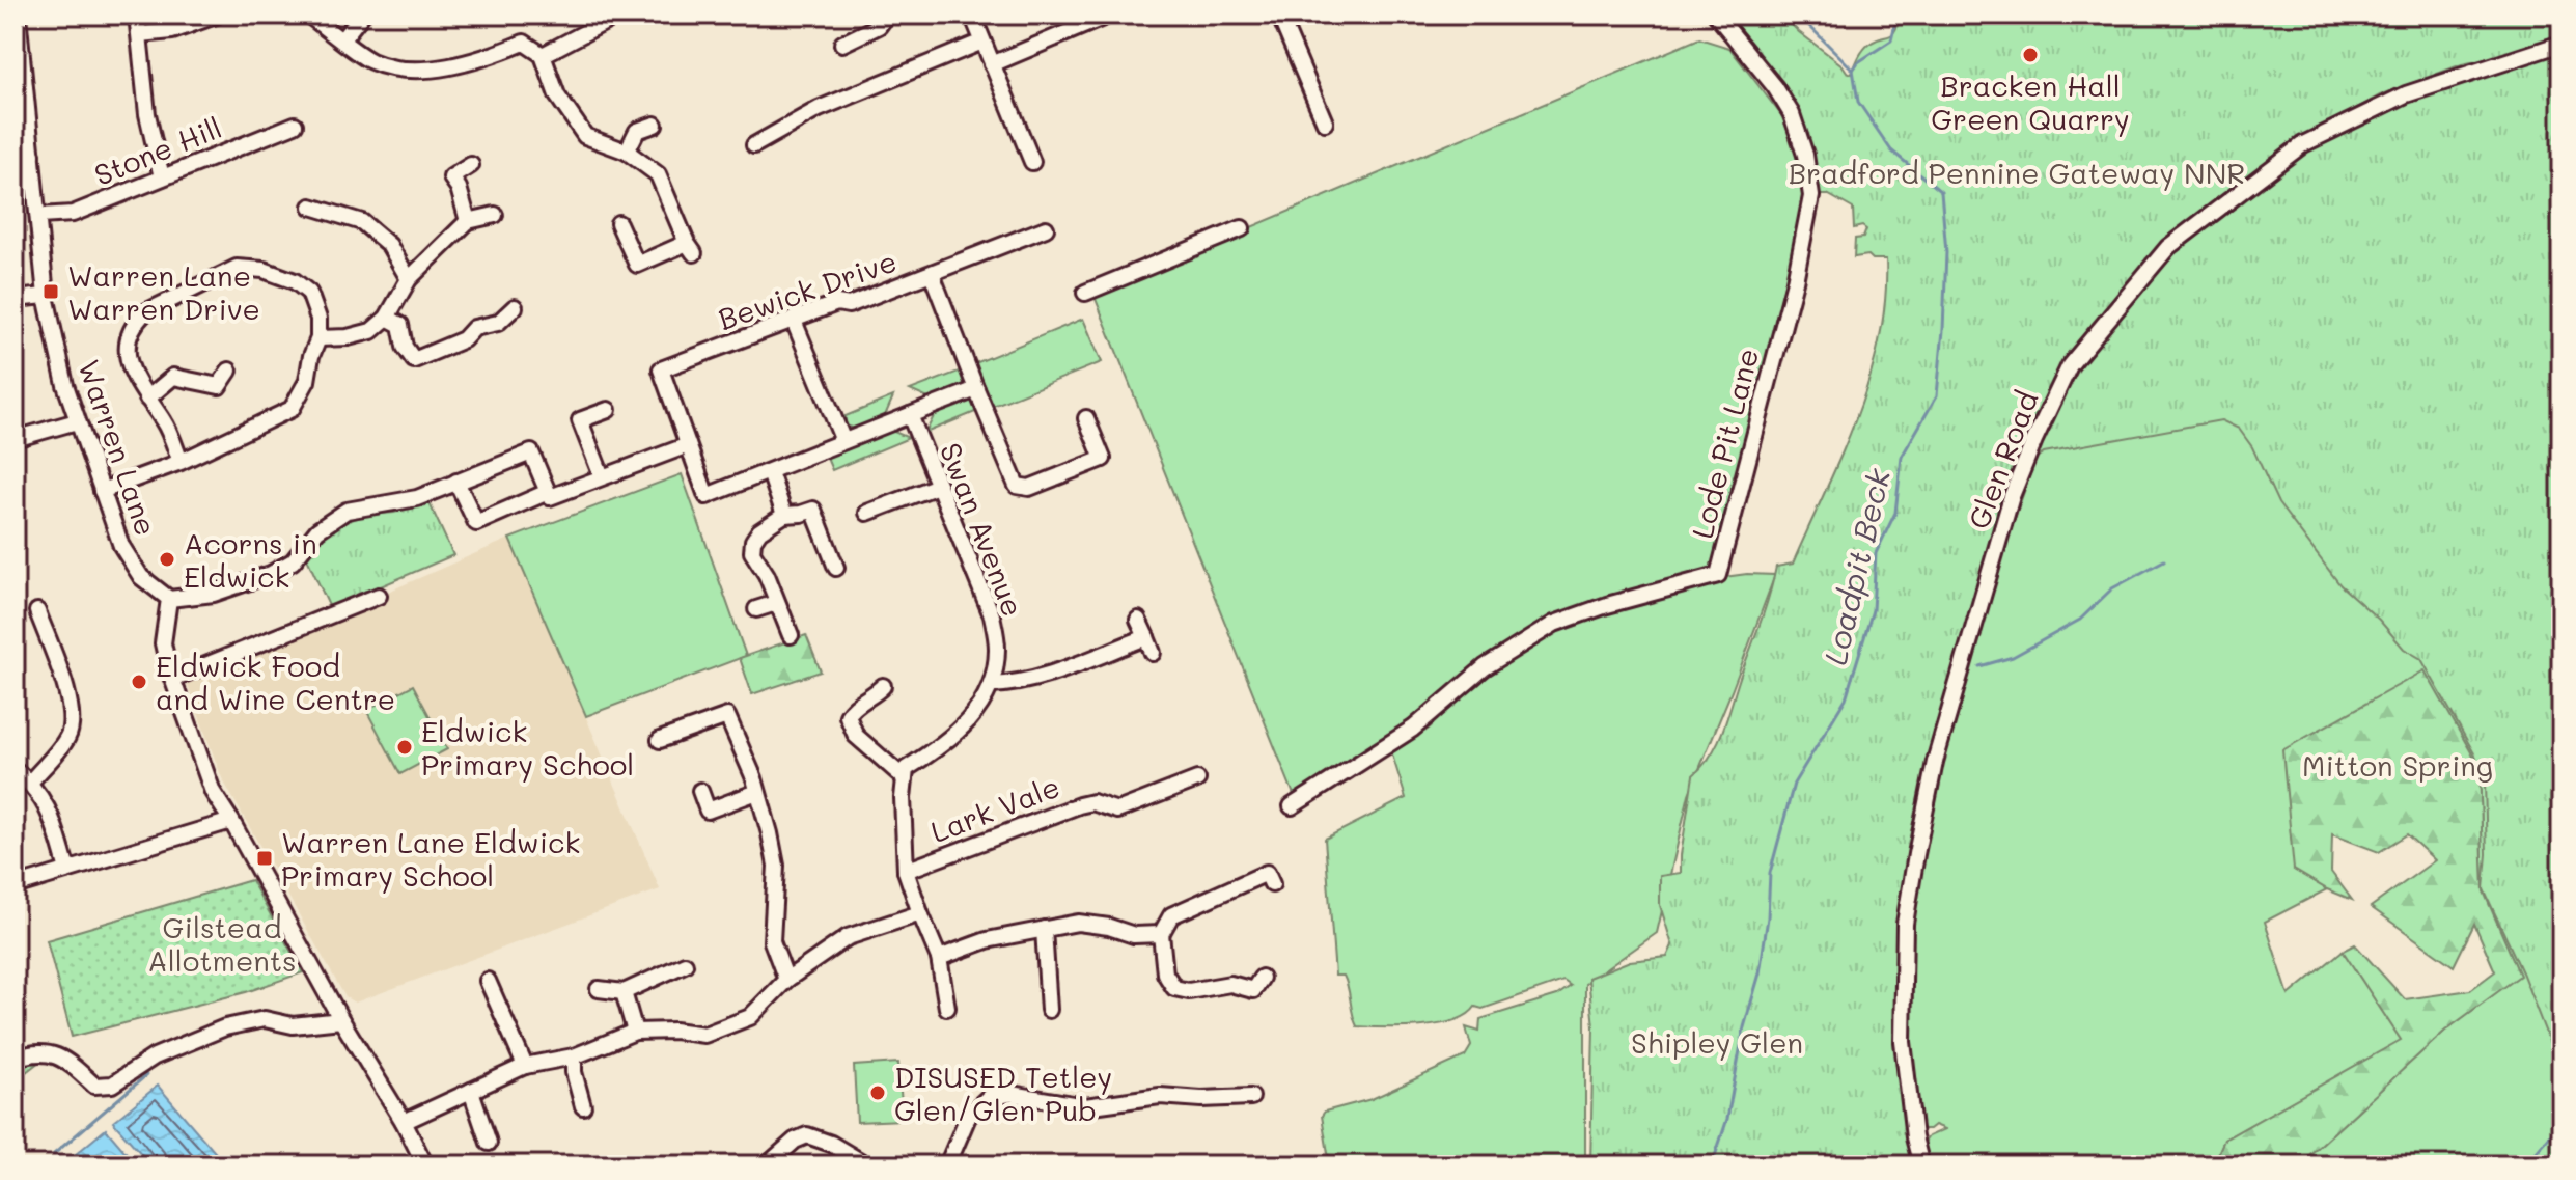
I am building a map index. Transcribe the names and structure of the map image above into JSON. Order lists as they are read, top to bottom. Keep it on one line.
{"streets":{"street":["Stone Hill","Bewick Drive","Lode Pit Lane","Warren Lane","Glen Road","Swan Avenue","Lark Vale"]},"crossings":[["Stone Hill","Warren Lane"],["Bewick Drive","Swan Avenue"]],"water":["Loadpit Beck"],"parks":["Bradford Pennine Gateway NNR","Mitton Spring","Gilstead Allotments","Shipley Glen"],"places":{"other":["Bracken Hall Green Quarry","Acorns in Eldwick","Eldwick Food and Wine Centre","Eldwick Primary School","DISUSED Tetley Glen/Glen Pub"],"transit":["Warren Lane Warren Drive","Warren Lane Eldwick Primary School"]}}
